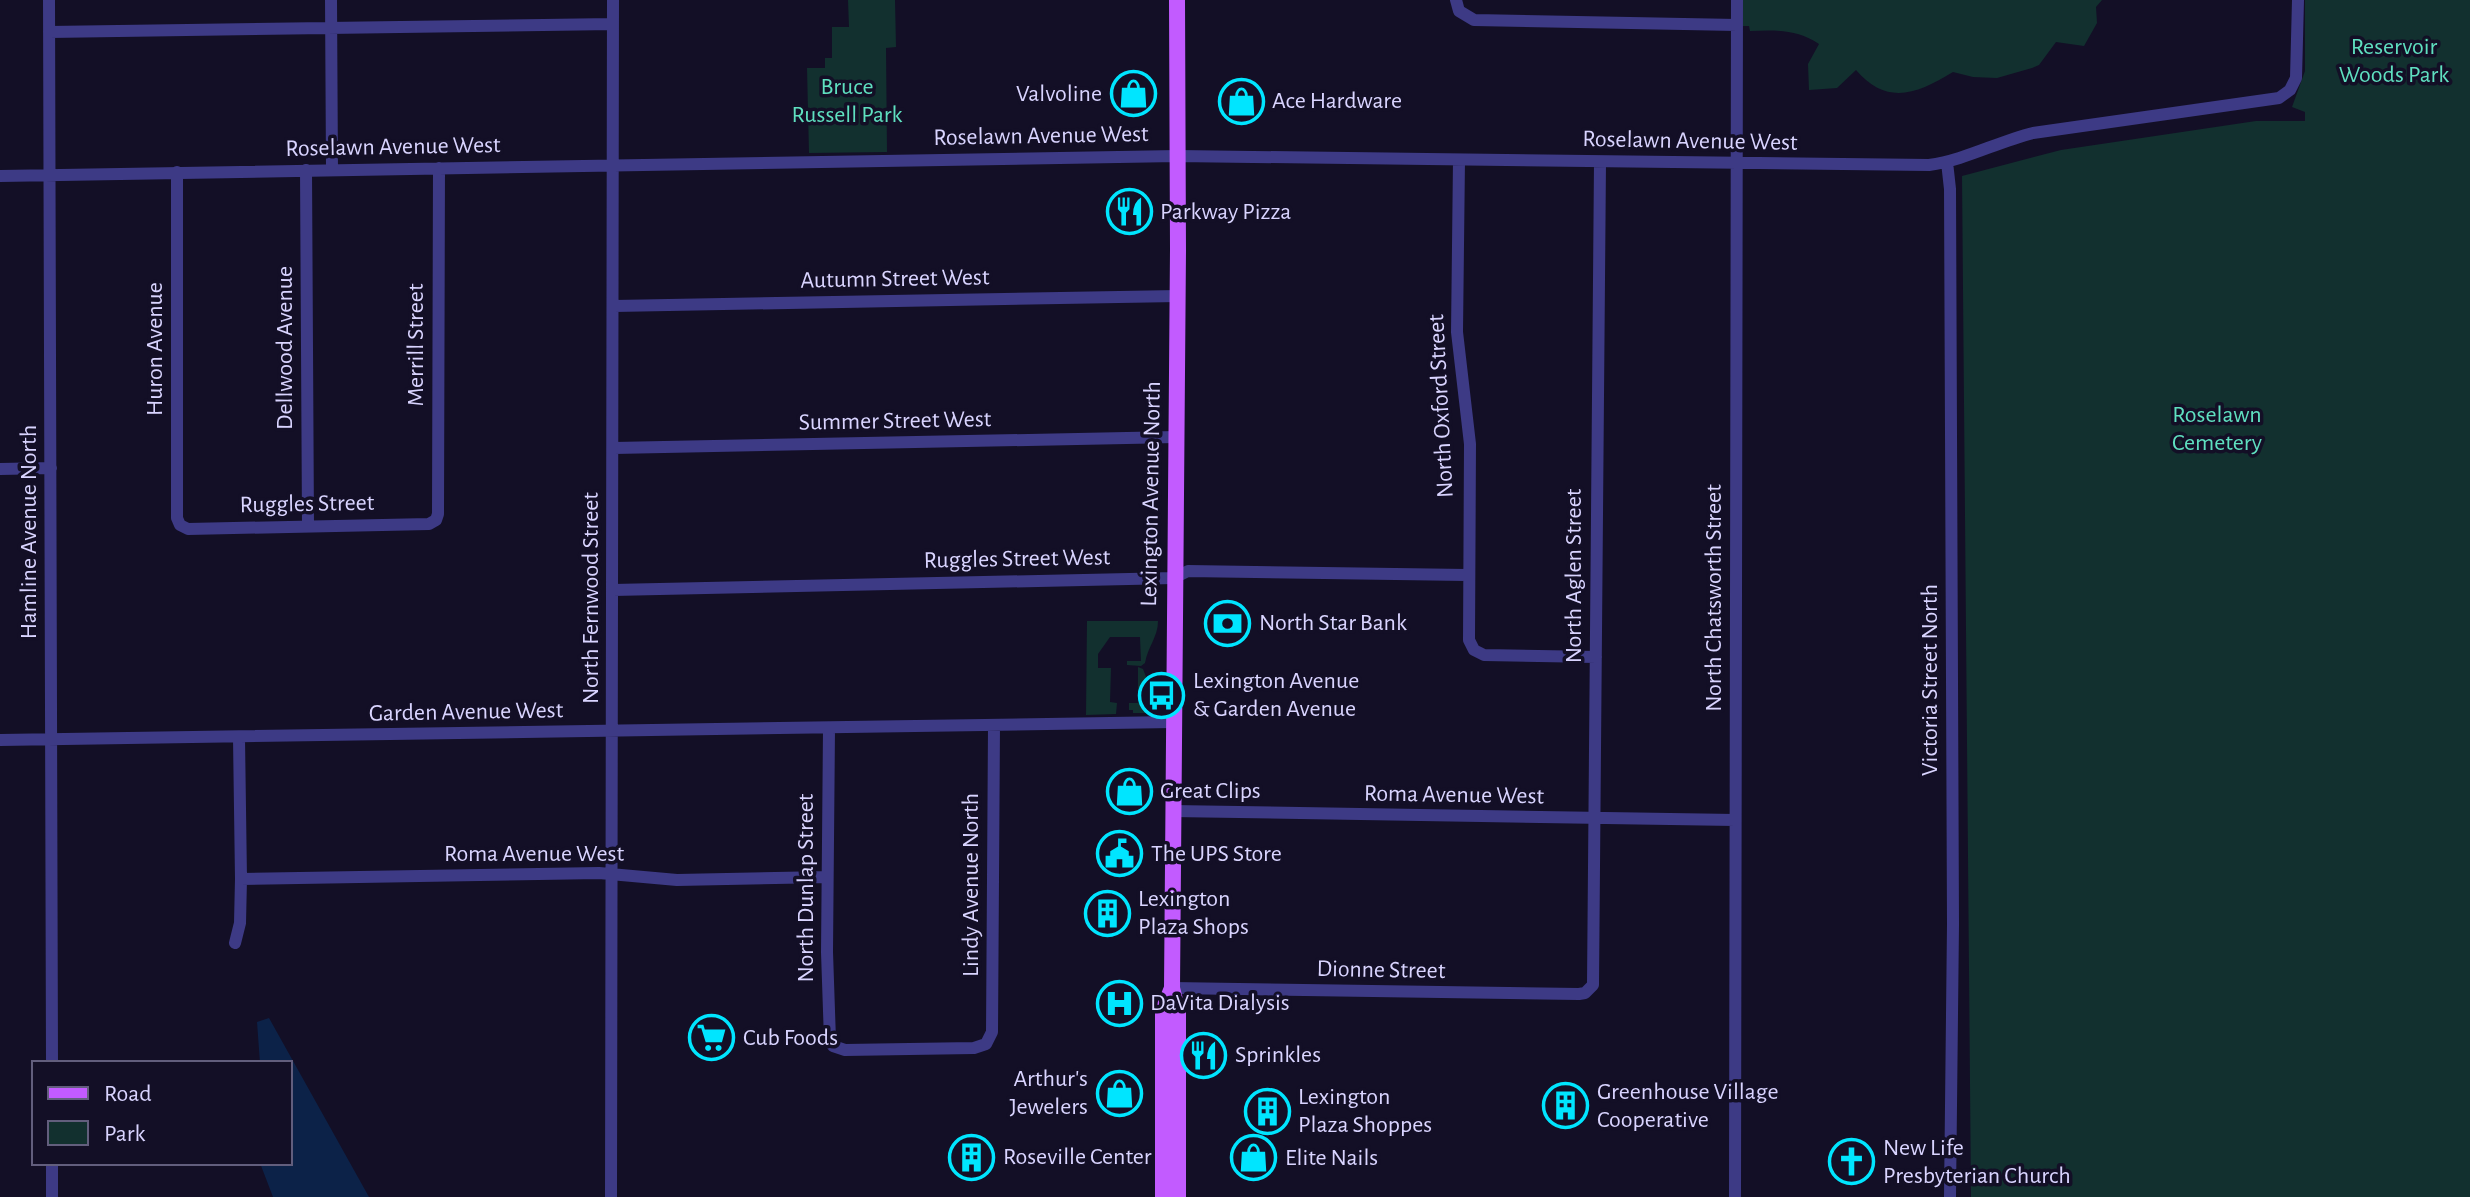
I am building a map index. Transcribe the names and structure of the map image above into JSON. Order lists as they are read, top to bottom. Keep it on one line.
{"streets":{"main road":["Lexington Avenue North"],"street":["Roselawn Avenue West","Autumn Street West","Merrill Street","Dellwood Avenue","Huron Avenue","North Oxford Street","Summer Street West","Ruggles Street","Hamline Avenue North","Ruggles Street West","North Aglen Street","North Fernwood Street","North Chatsworth Street","Victoria Street North","Garden Avenue West","Roma Avenue West","Lindy Avenue North","North Dunlap Street","Dionne Street"]},"crossings":[["Roselawn Avenue West","Merrill Street"],["Roselawn Avenue West","Dellwood Avenue"],["Roselawn Avenue West","Huron Avenue"],["Roselawn Avenue West","North Oxford Street"],["Roselawn Avenue West","Lexington Avenue North"],["Roselawn Avenue West","Hamline Avenue North"],["Roselawn Avenue West","North Aglen Street"],["Roselawn Avenue West","North Fernwood Street"],["Roselawn Avenue West","North Chatsworth Street"],["Roselawn Avenue West","Victoria Street North"],["Autumn Street West","Lexington Avenue North"],["Autumn Street West","North Fernwood Street"],["Merrill Street","Ruggles Street"],["Dellwood Avenue","Ruggles Street"],["Huron Avenue","Ruggles Street"],["North Oxford Street","Ruggles Street West"],["North Oxford Street","North Aglen Street"],["Summer Street West","Lexington Avenue North"],["Summer Street West","North Fernwood Street"],["Lexington Avenue North","Ruggles Street West"],["Lexington Avenue North","Garden Avenue West"],["Lexington Avenue North","Roma Avenue West"],["Lexington Avenue North","Dionne Street"],["Hamline Avenue North","Garden Avenue West"],["Ruggles Street West","North Fernwood Street"],["North Aglen Street","Roma Avenue West"],["North Aglen Street","Dionne Street"],["North Fernwood Street","Garden Avenue West"],["North Fernwood Street","Roma Avenue West"],["North Chatsworth Street","Roma Avenue West"],["Garden Avenue West","Lindy Avenue North"],["Garden Avenue West","North Dunlap Street"],["Roma Avenue West","North Dunlap Street"],["Lindy Avenue North","North Dunlap Street"]],"parks":["Reservoir Woods Park","Bruce Russell Park","Roselawn Cemetery"],"places":{"shop":["Valvoline","Ace Hardware","Great Clips","Arthur's Jewelers","Elite Nails"],"restaurant":["Parkway Pizza","Sprinkles"],"bank":["North Star Bank"],"bus stop":["Lexington Avenue & Garden Avenue"],"public building":["The UPS Store"],"building":["Lexington Plaza Shops","Greenhouse Village Cooperative","Lexington Plaza Shoppes","Roseville Center"],"hospital":["DaVita Dialysis"],"supermarket":["Cub Foods"],"church":["New Life Presbyterian Church"]},"legend":["Road","Park"]}
